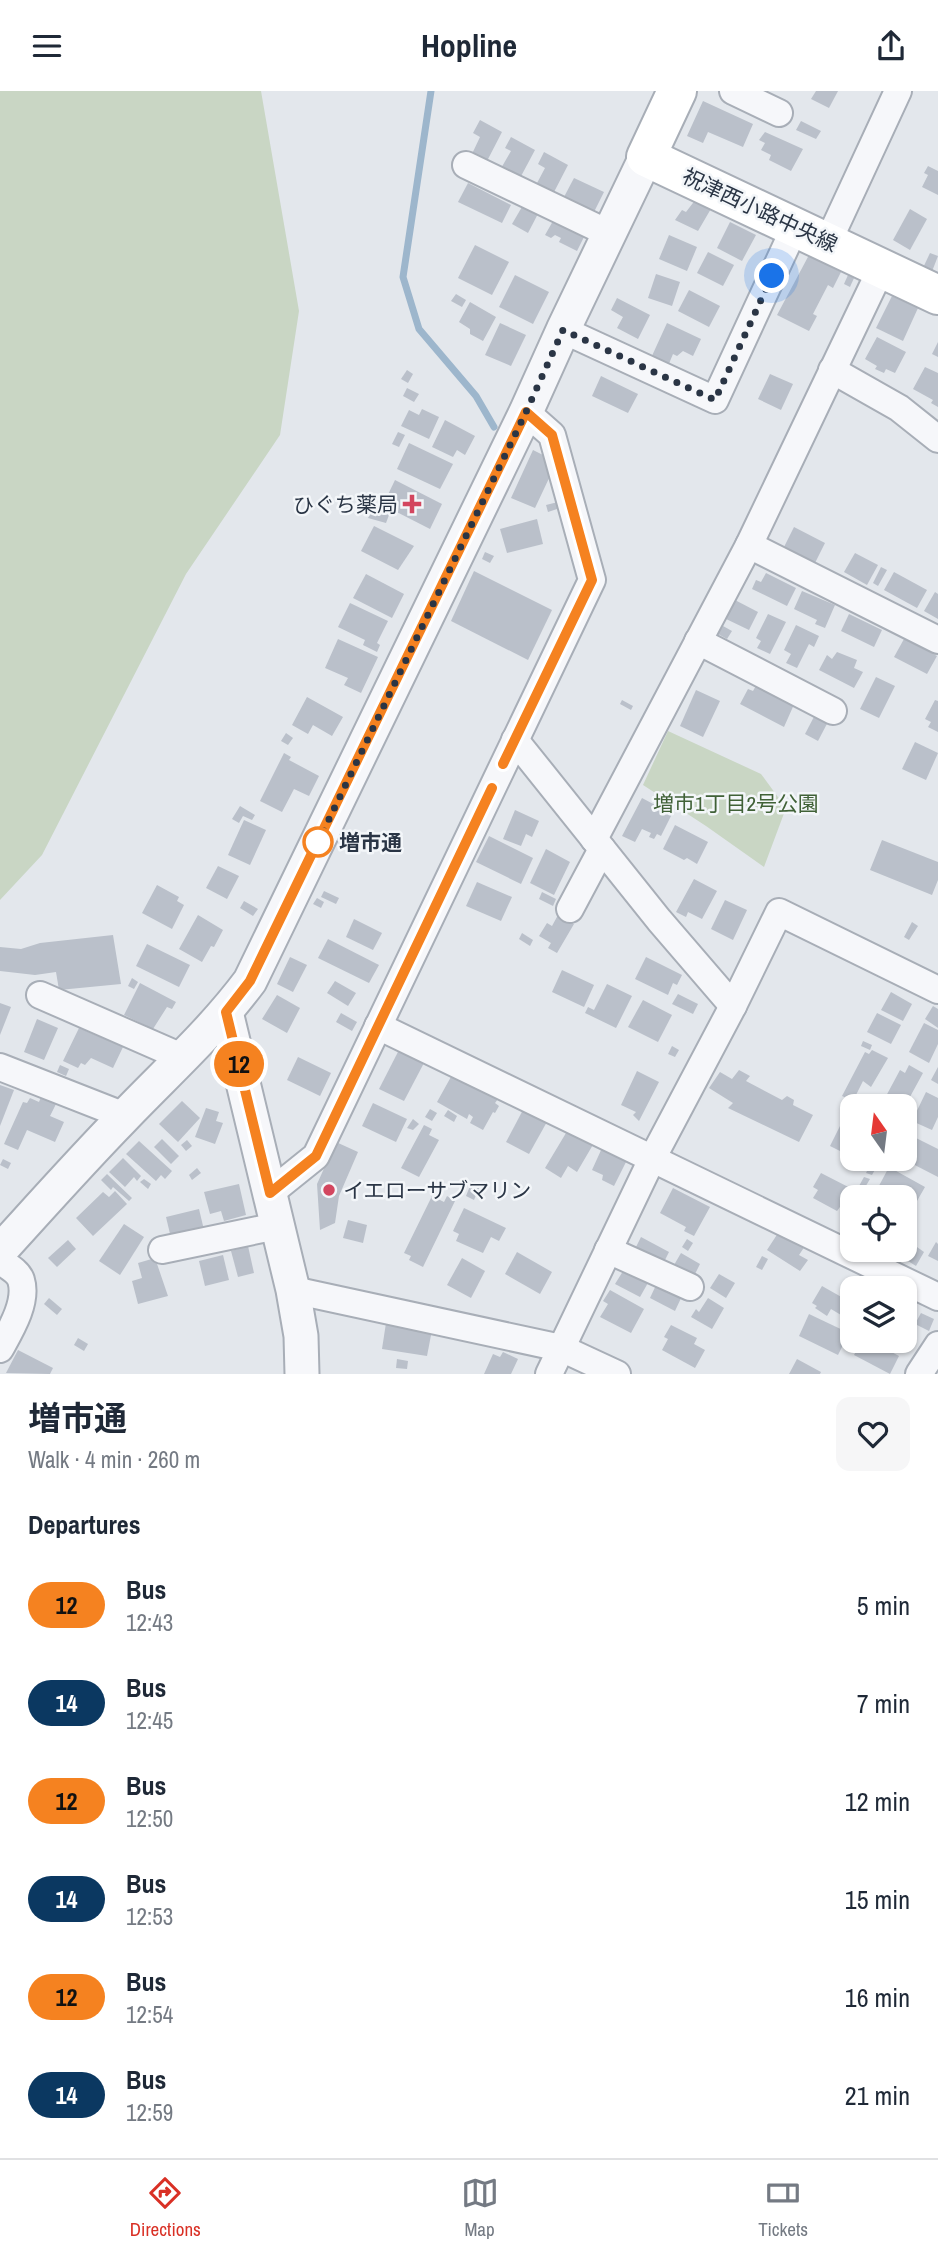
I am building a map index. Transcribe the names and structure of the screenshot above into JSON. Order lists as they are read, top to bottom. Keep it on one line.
{"streets":{"main road":["祝津西小路中央線"]},"parks":["増市1丁目2号公園"],"places":{"health":["ひぐち薬局"],"other":["増市通","イエローサブマリン"]},"lines":["bus line 12"],"north":"top","page":{"header":"Hopline","on_map":"12","heading":[["増市通","Walk · 4 min · 260 m"],"Departures"],"list":[{"mark":"12","name":"Bus","note":"12:43","value":"5 min"},{"mark":"14","name":"Bus","note":"12:45","value":"7 min"},{"mark":"12","name":"Bus","note":"12:50","value":"12 min"},{"mark":"14","name":"Bus","note":"12:53","value":"15 min"},{"mark":"12","name":"Bus","note":"12:54","value":"16 min"},{"mark":"14","name":"Bus","note":"12:59","value":"21 min"}],"tabs":["Directions","Map","Tickets"]}}
